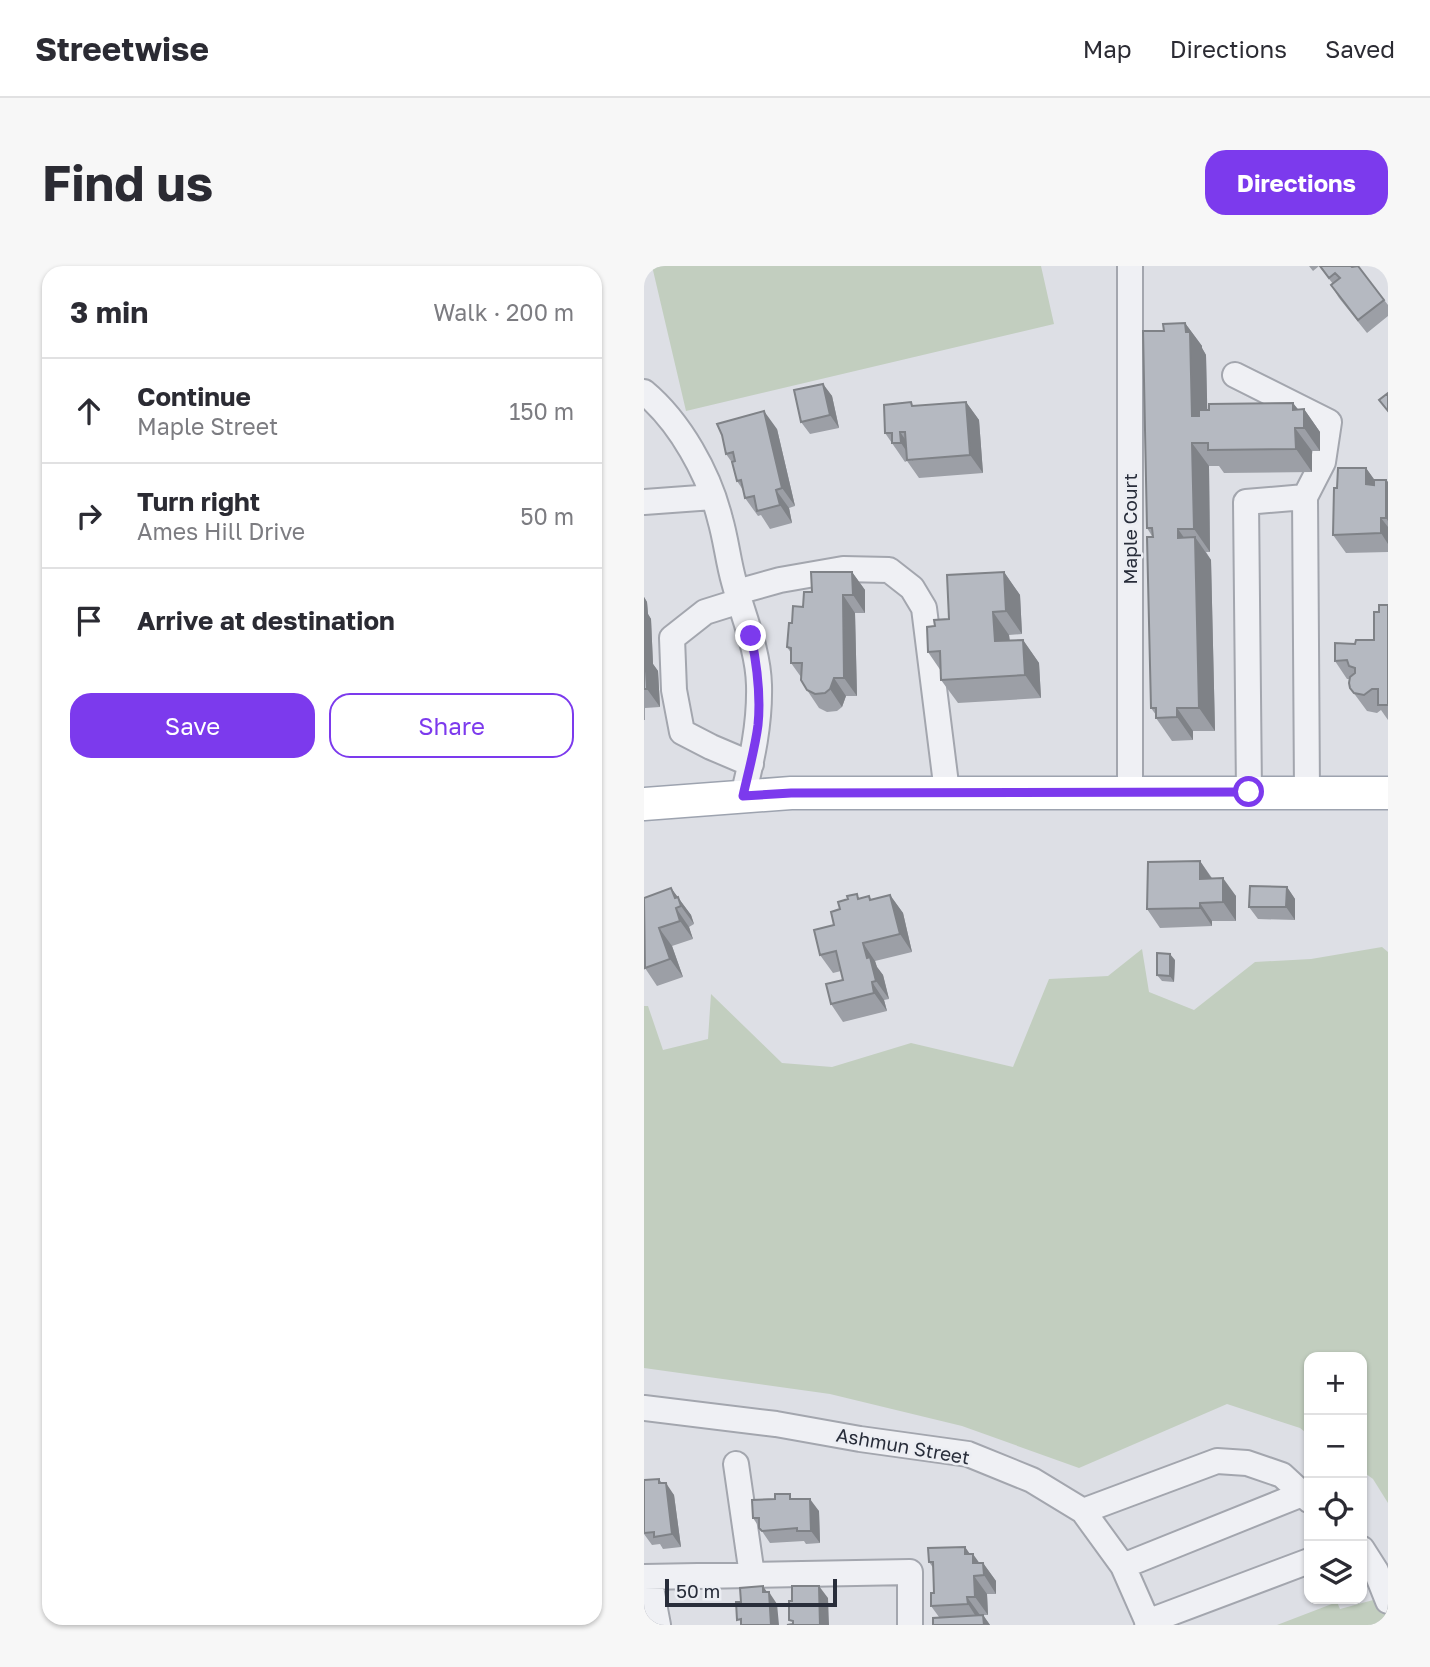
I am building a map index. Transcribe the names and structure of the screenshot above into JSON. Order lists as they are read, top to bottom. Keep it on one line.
{"streets":{"street":["Maple Court","Ashmun Street"]},"scale_bar":"50 m","page":{"header":"Streetwise","nav":["Map","Directions","Saved"],"buttons":["Directions",["Save","Share"]],"title":"Find us","heading":["3 min","Walk · 200 m"],"list":[["Continue","Maple Street","150 m"],["Turn right","Ames Hill Drive","50 m"],"Arrive at destination"],"map_buttons":["+","−"],"scale":"50 m"}}
